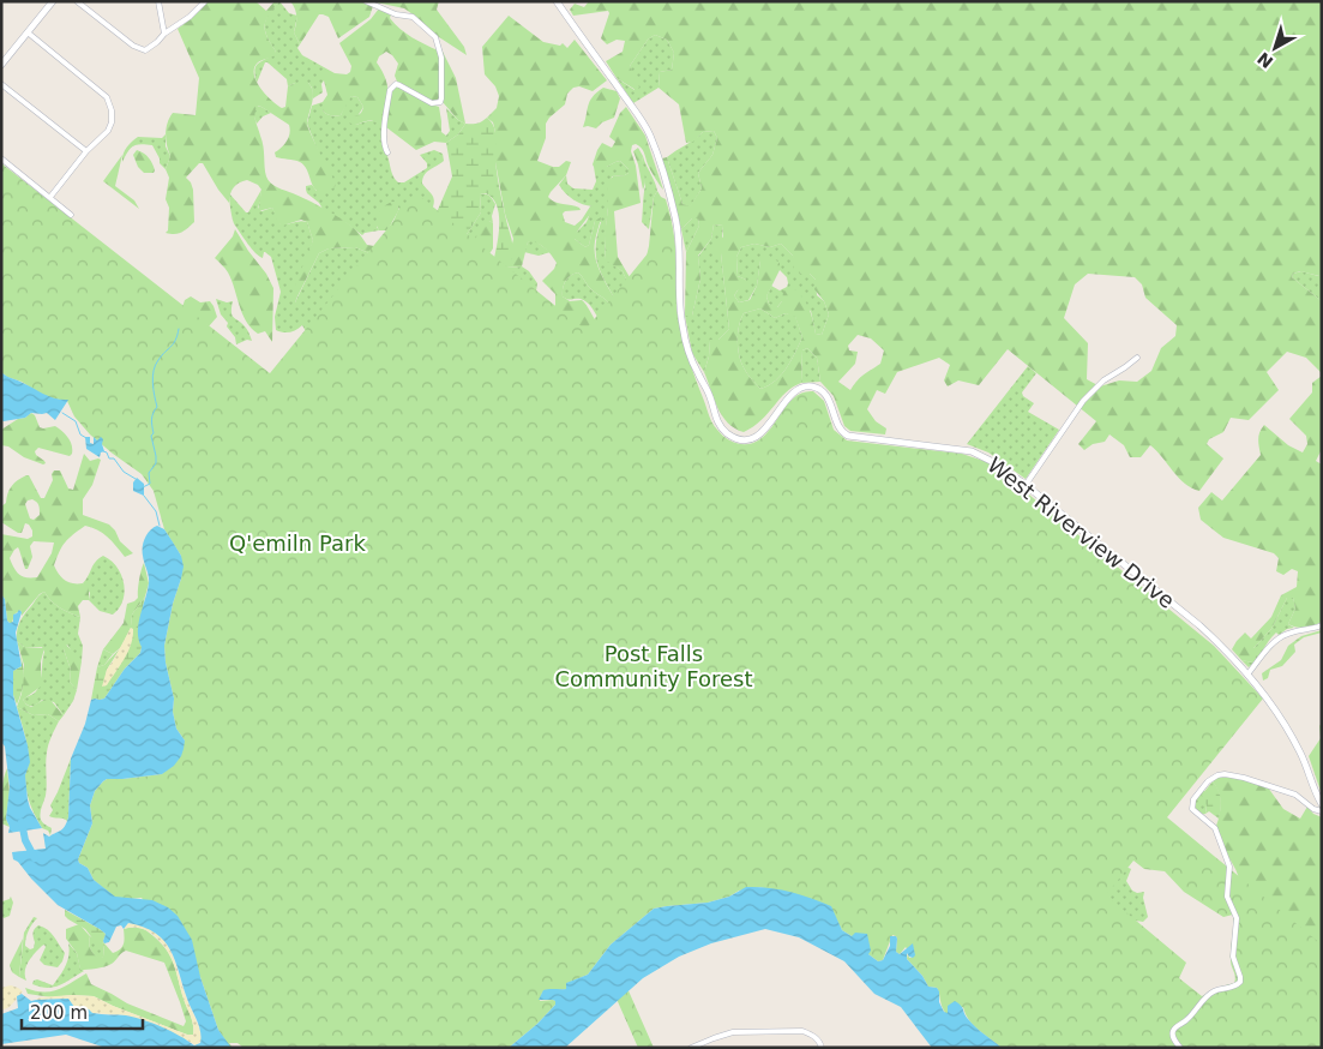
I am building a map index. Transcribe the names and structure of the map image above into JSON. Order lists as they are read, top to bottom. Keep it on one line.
{"streets":{"street":["West Riverview Drive"]},"parks":["Q'emiln Park","Post Falls Community Forest"],"scale_bar":"200 m","north":"bottom left"}
